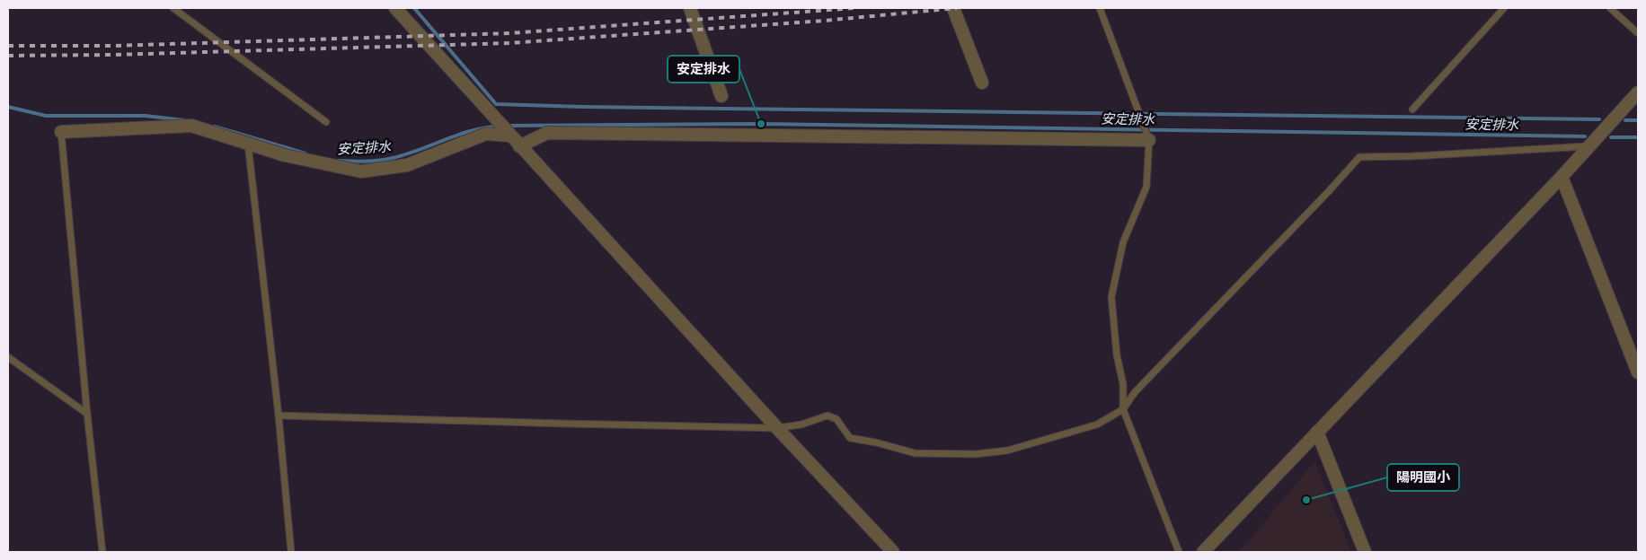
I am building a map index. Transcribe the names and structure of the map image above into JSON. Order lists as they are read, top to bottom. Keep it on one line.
{"water":["安定排水"],"places":["安定排水","陽明國小"]}
